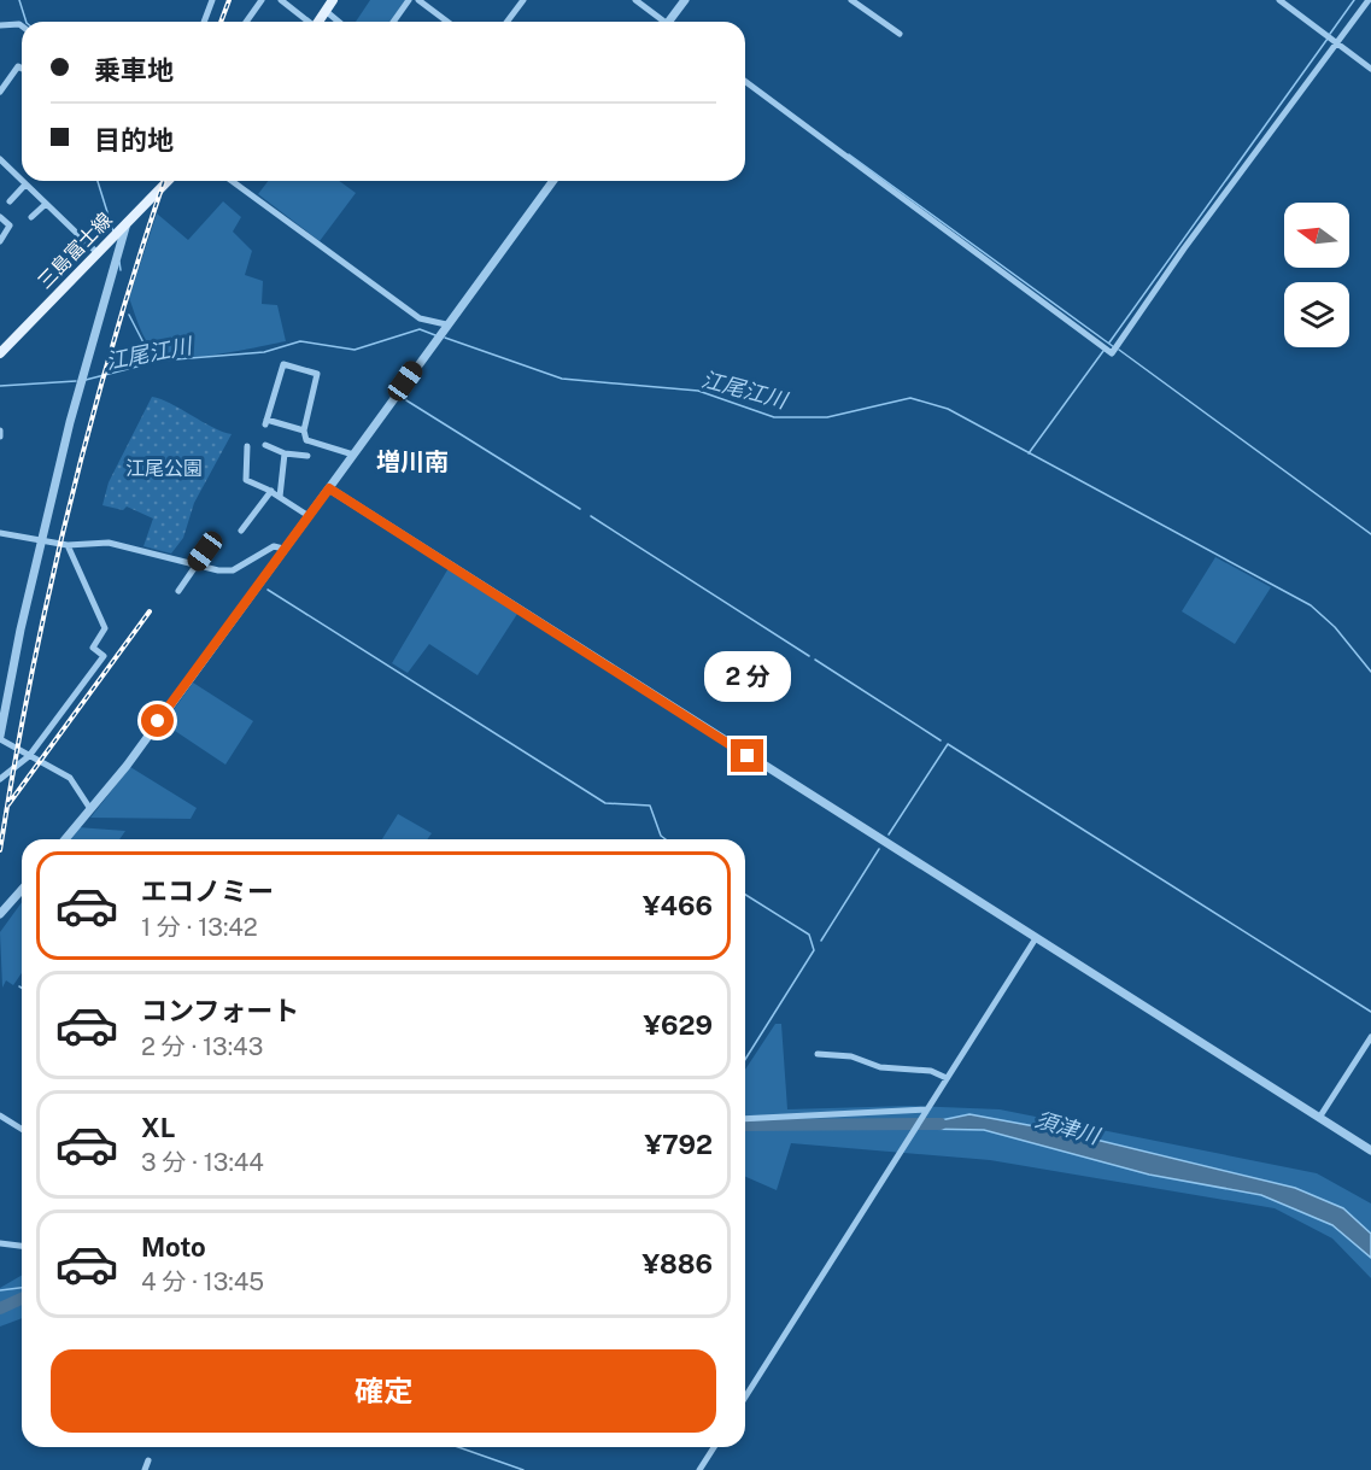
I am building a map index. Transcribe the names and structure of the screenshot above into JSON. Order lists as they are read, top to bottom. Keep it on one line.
{"streets":{"main road":["三島富士線"]},"districts":["増川南"],"water":["江尾江川","須津川"],"parks":["江尾公園"],"north":"left","page":{"banner":["乗車地","目的地"],"bubble":"2 分","list":[{"name":"エコノミー","note":"1 分 · 13:42","value":"¥466"},{"name":"コンフォート","note":"2 分 · 13:43","value":"¥629"},{"name":"XL","note":"3 分 · 13:44","value":"¥792"},{"name":"Moto","note":"4 分 · 13:45","value":"¥886"}],"buttons":"確定"}}
